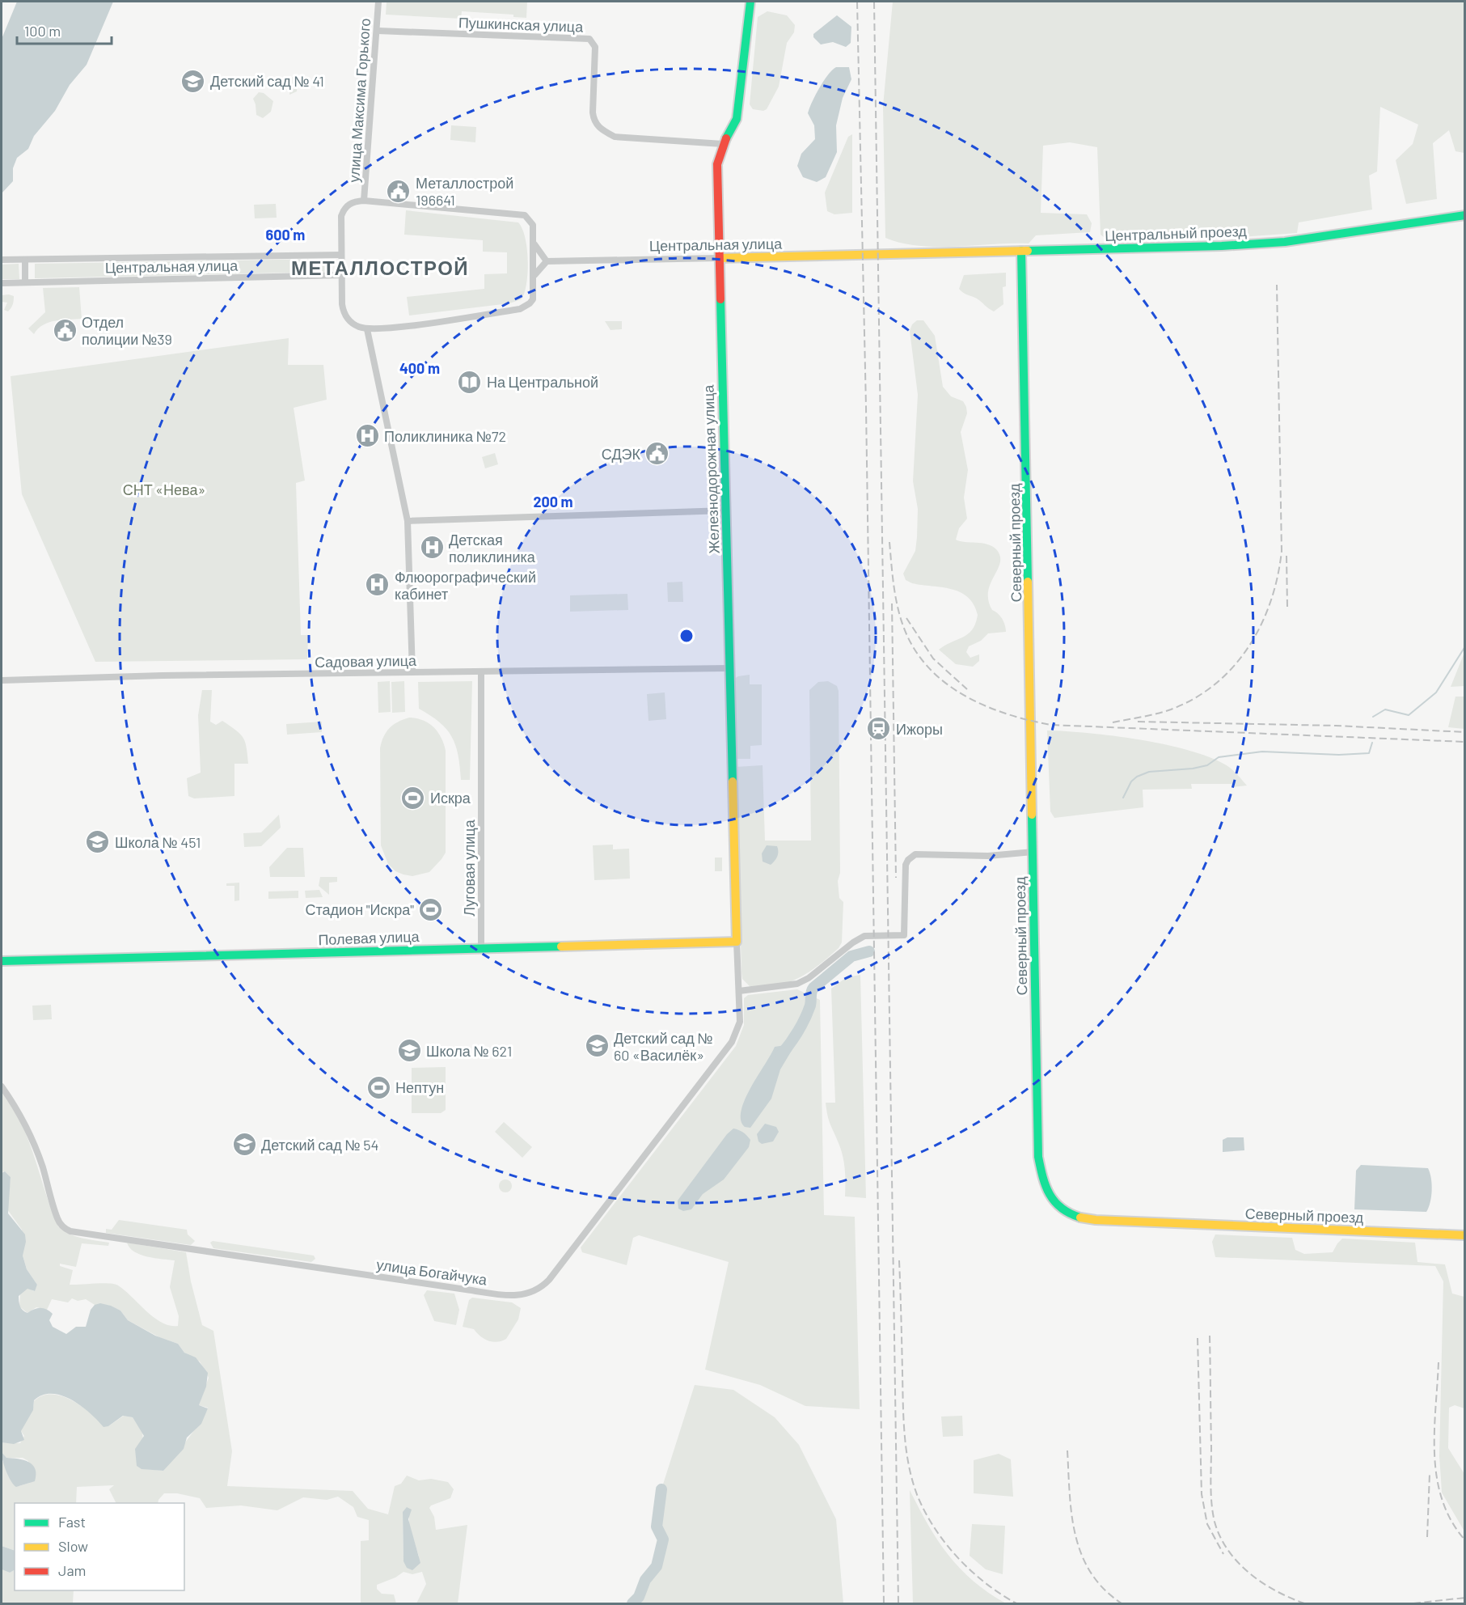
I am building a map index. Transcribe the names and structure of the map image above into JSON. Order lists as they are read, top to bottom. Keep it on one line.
{"streets":{"street":["Пушкинская улица","улица Максима Горького","Центральный проезд","Центральная улица","Железнодорожная улица","Северный проезд","Садовая улица","Луговая улица","Полевая улица","улица Богайчука"]},"crossings":[["Пушкинская улица","улица Максима Горького"],["Пушкинская улица","Железнодорожная улица"],["Центральный проезд","Центральная улица"],["Центральный проезд","Северный проезд"],["Центральная улица","Железнодорожная улица"],["Железнодорожная улица","Садовая улица"],["Железнодорожная улица","Полевая улица"],["Железнодорожная улица","улица Богайчука"],["Садовая улица","Луговая улица"],["Луговая улица","Полевая улица"],["Полевая улица","улица Богайчука"]],"districts":["МЕТАЛЛОСТРОЙ"],"parks":["СНТ «Нева»"],"places":{"school or university":["Детский сад № 41","Школа № 451","Детский сад № 60 «Василёк»","Школа № 621","Детский сад № 54"],"public building":["Металлострой 196641","Отдел полиции №39","СДЭК"],"library":["На Центральной"],"hospital":["Поликлиника №72","Детская поликлиника","Флюорографический кабинет"],"station":["Ижоры"],"sports":["Искра","Стадион \"Искра\"","Нептун"]},"legend":["Fast","Slow","Jam"],"scale_bar":"100 m","rings":["600 m","400 m","200 m"]}
